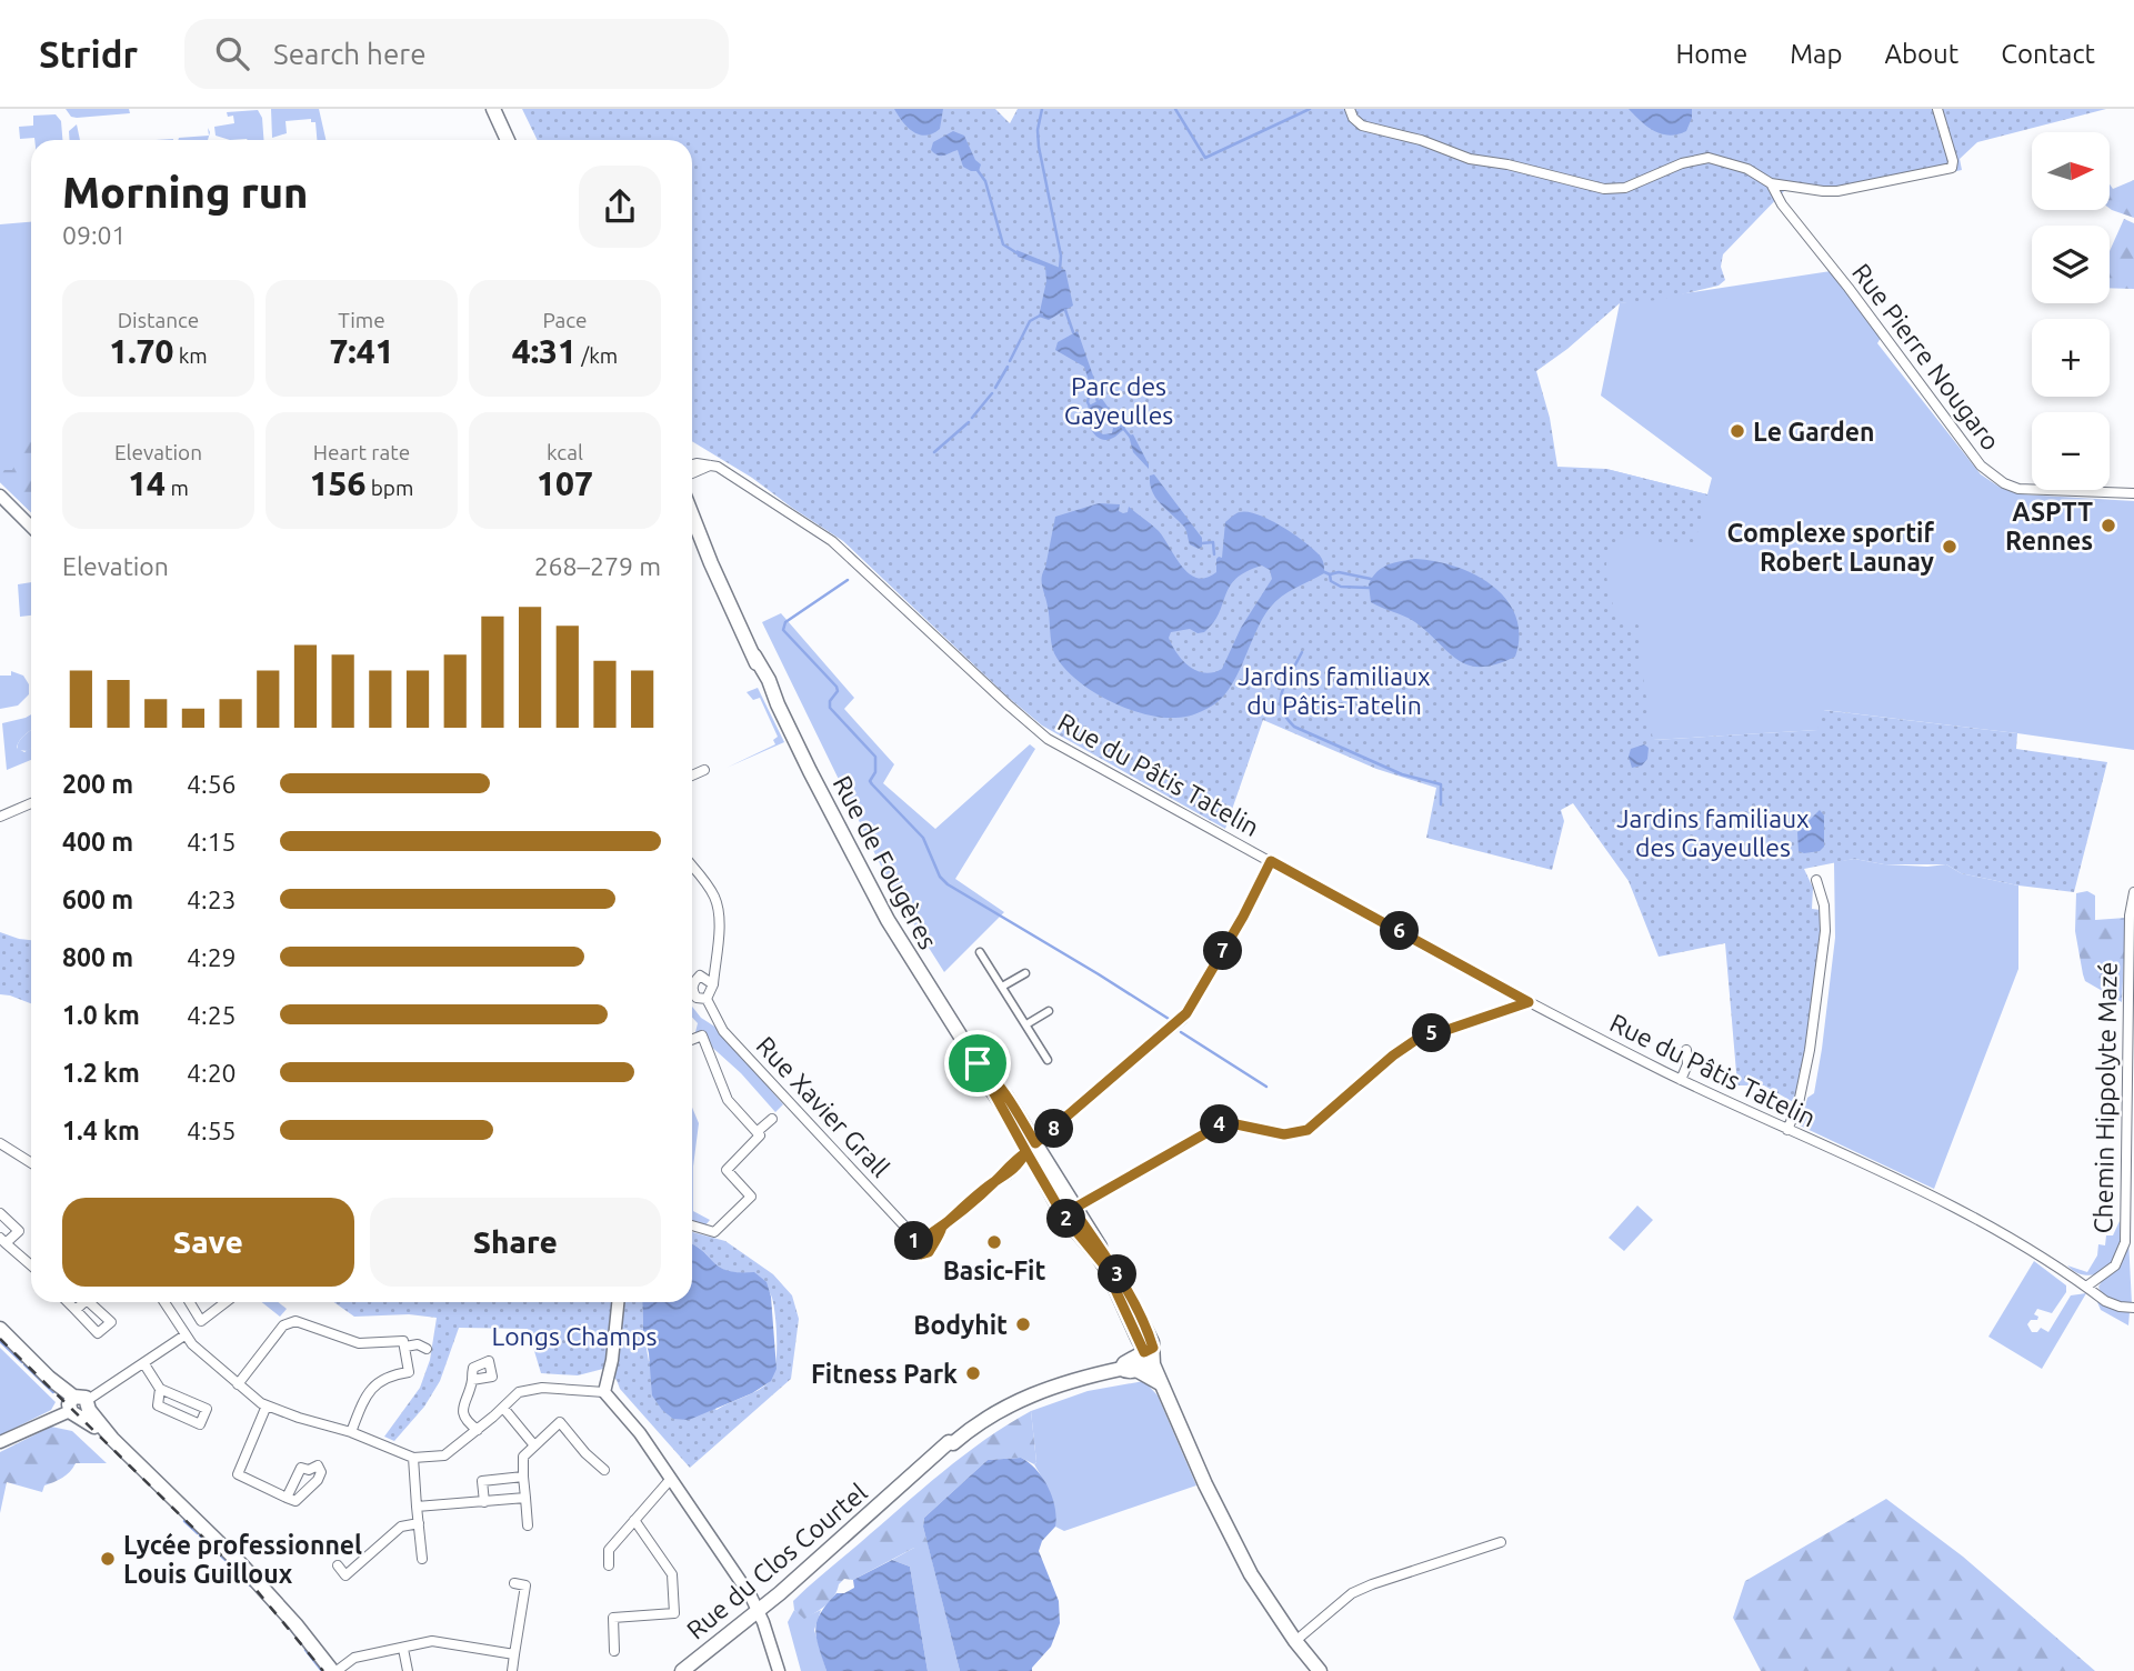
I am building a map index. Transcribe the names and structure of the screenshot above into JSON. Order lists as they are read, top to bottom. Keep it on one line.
{"streets":{"main road":["Rue de Fougères","Rue du Clos Courtel"],"street":["Rue Pierre Nougaro","Rue du Pâtis Tatelin","Chemin Hippolyte Mazé","Rue Xavier Grall"]},"crossings":[["Rue du Pâtis Tatelin","Chemin Hippolyte Mazé"]],"parks":["Parc des Gayeulles","Jardins familiaux du Pâtis-Tatelin","Jardins familiaux des Gayeulles","Longs Champs"],"places":["Le Garden","ASPTT Rennes","Complexe sportif Robert Launay","Basic-Fit","Bodyhit","Fitness Park","Lycée professionnel Louis Guilloux"],"north":"right","page":{"header":"Stridr","search":"Search here","nav":["Home","Map","About","Contact"],"map_buttons":["+","−"],"heading":["Morning run","09:01"],"stats":[["Distance","1.70 km"],["Time","7:41"],["Pace","4:31 /km"],["Elevation","14 m"],["Heart rate","156 bpm"],["kcal","107"]],"chart":["Elevation","268–279 m"],"list":[{"name":"200 m","note":"4:56"},{"name":"400 m","note":"4:15"},{"name":"600 m","note":"4:23"},{"name":"800 m","note":"4:29"},{"name":"1.0 km","note":"4:25"},{"name":"1.2 km","note":"4:20"},{"name":"1.4 km","note":"4:55"}],"pins":["6","7","5","4","8","2","1","3"],"buttons":["Save","Share"]}}
